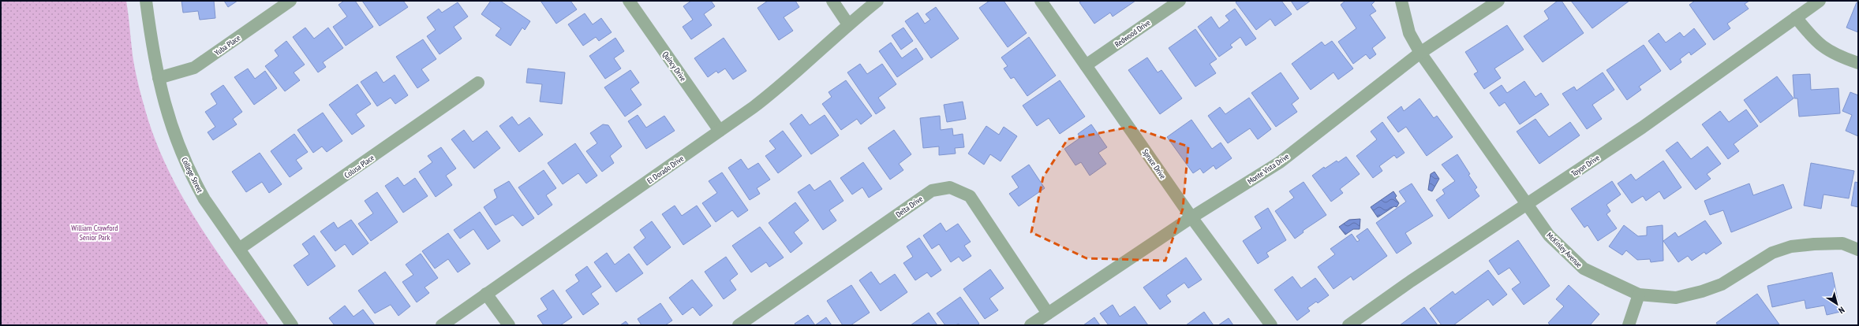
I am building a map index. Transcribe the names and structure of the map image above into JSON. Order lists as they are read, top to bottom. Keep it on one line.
{"streets":{"street":["Redwood Drive","Yuba Place","Quincy Drive","Spruce Drive","Toyon Drive","Colusa Place","Monte Vista Drive","El Dorado Drive","College Street","Delta Drive","McKinley Avenue"]},"crossings":[["Redwood Drive","Spruce Drive"],["Yuba Place","College Street"],["Quincy Drive","El Dorado Drive"],["Spruce Drive","Monte Vista Drive"],["Toyon Drive","McKinley Avenue"],["Colusa Place","College Street"],["Monte Vista Drive","Delta Drive"],["Monte Vista Drive","McKinley Avenue"]],"parks":["William Crawford Senior Park"],"north":"bottom right"}
